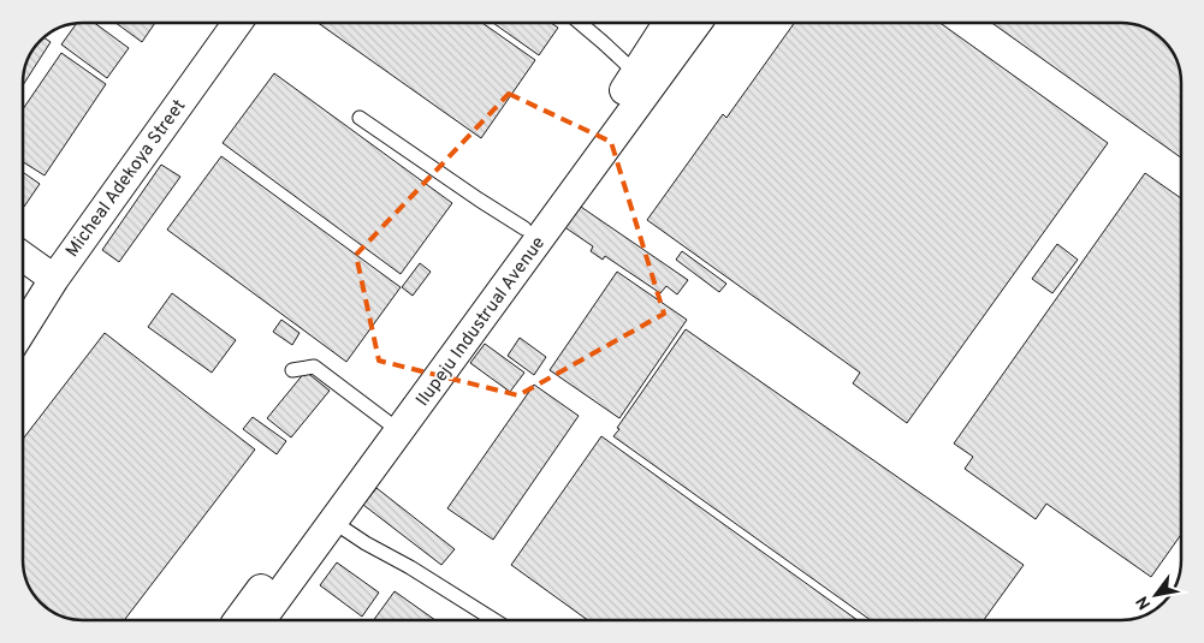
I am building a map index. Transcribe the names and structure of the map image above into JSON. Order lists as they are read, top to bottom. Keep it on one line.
{"streets":{"street":["Micheal Adekoya Street","Ilupeju Industrual Avenue"]},"north":"bottom left"}
